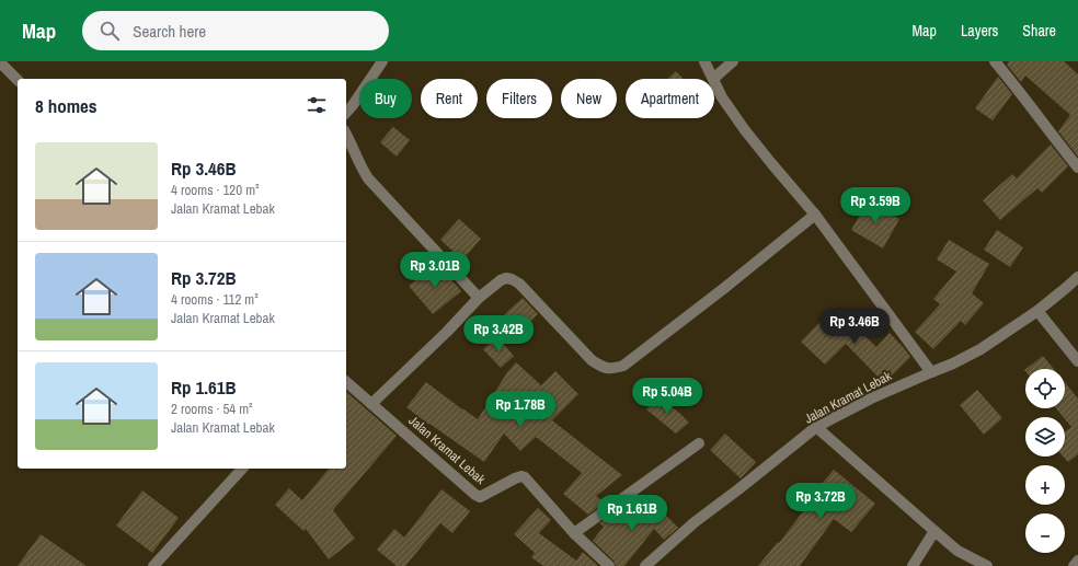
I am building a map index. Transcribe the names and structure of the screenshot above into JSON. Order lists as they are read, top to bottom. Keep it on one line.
{"streets":{"street":["Jalan Kramat Lebak"]},"page":{"header":"Map","search":"Search here","nav":["Map","Layers","Share"],"chip":["Buy","Rent","Filters","New","Apartment"],"heading":"8 homes","list":[{"name":"Rp 3.46B","note":"4 rooms · 120 m² · Jalan Kramat Lebak"},{"name":"Rp 3.72B","note":"4 rooms · 112 m² · Jalan Kramat Lebak"},{"name":"Rp 1.61B","note":"2 rooms · 54 m² · Jalan Kramat Lebak"}],"price":["Rp 3.59B","Rp 3.01B","Rp 3.46B","Rp 3.42B","Rp 5.04B","Rp 1.78B","Rp 3.72B","Rp 1.61B"],"map_buttons":["+","−"]}}
